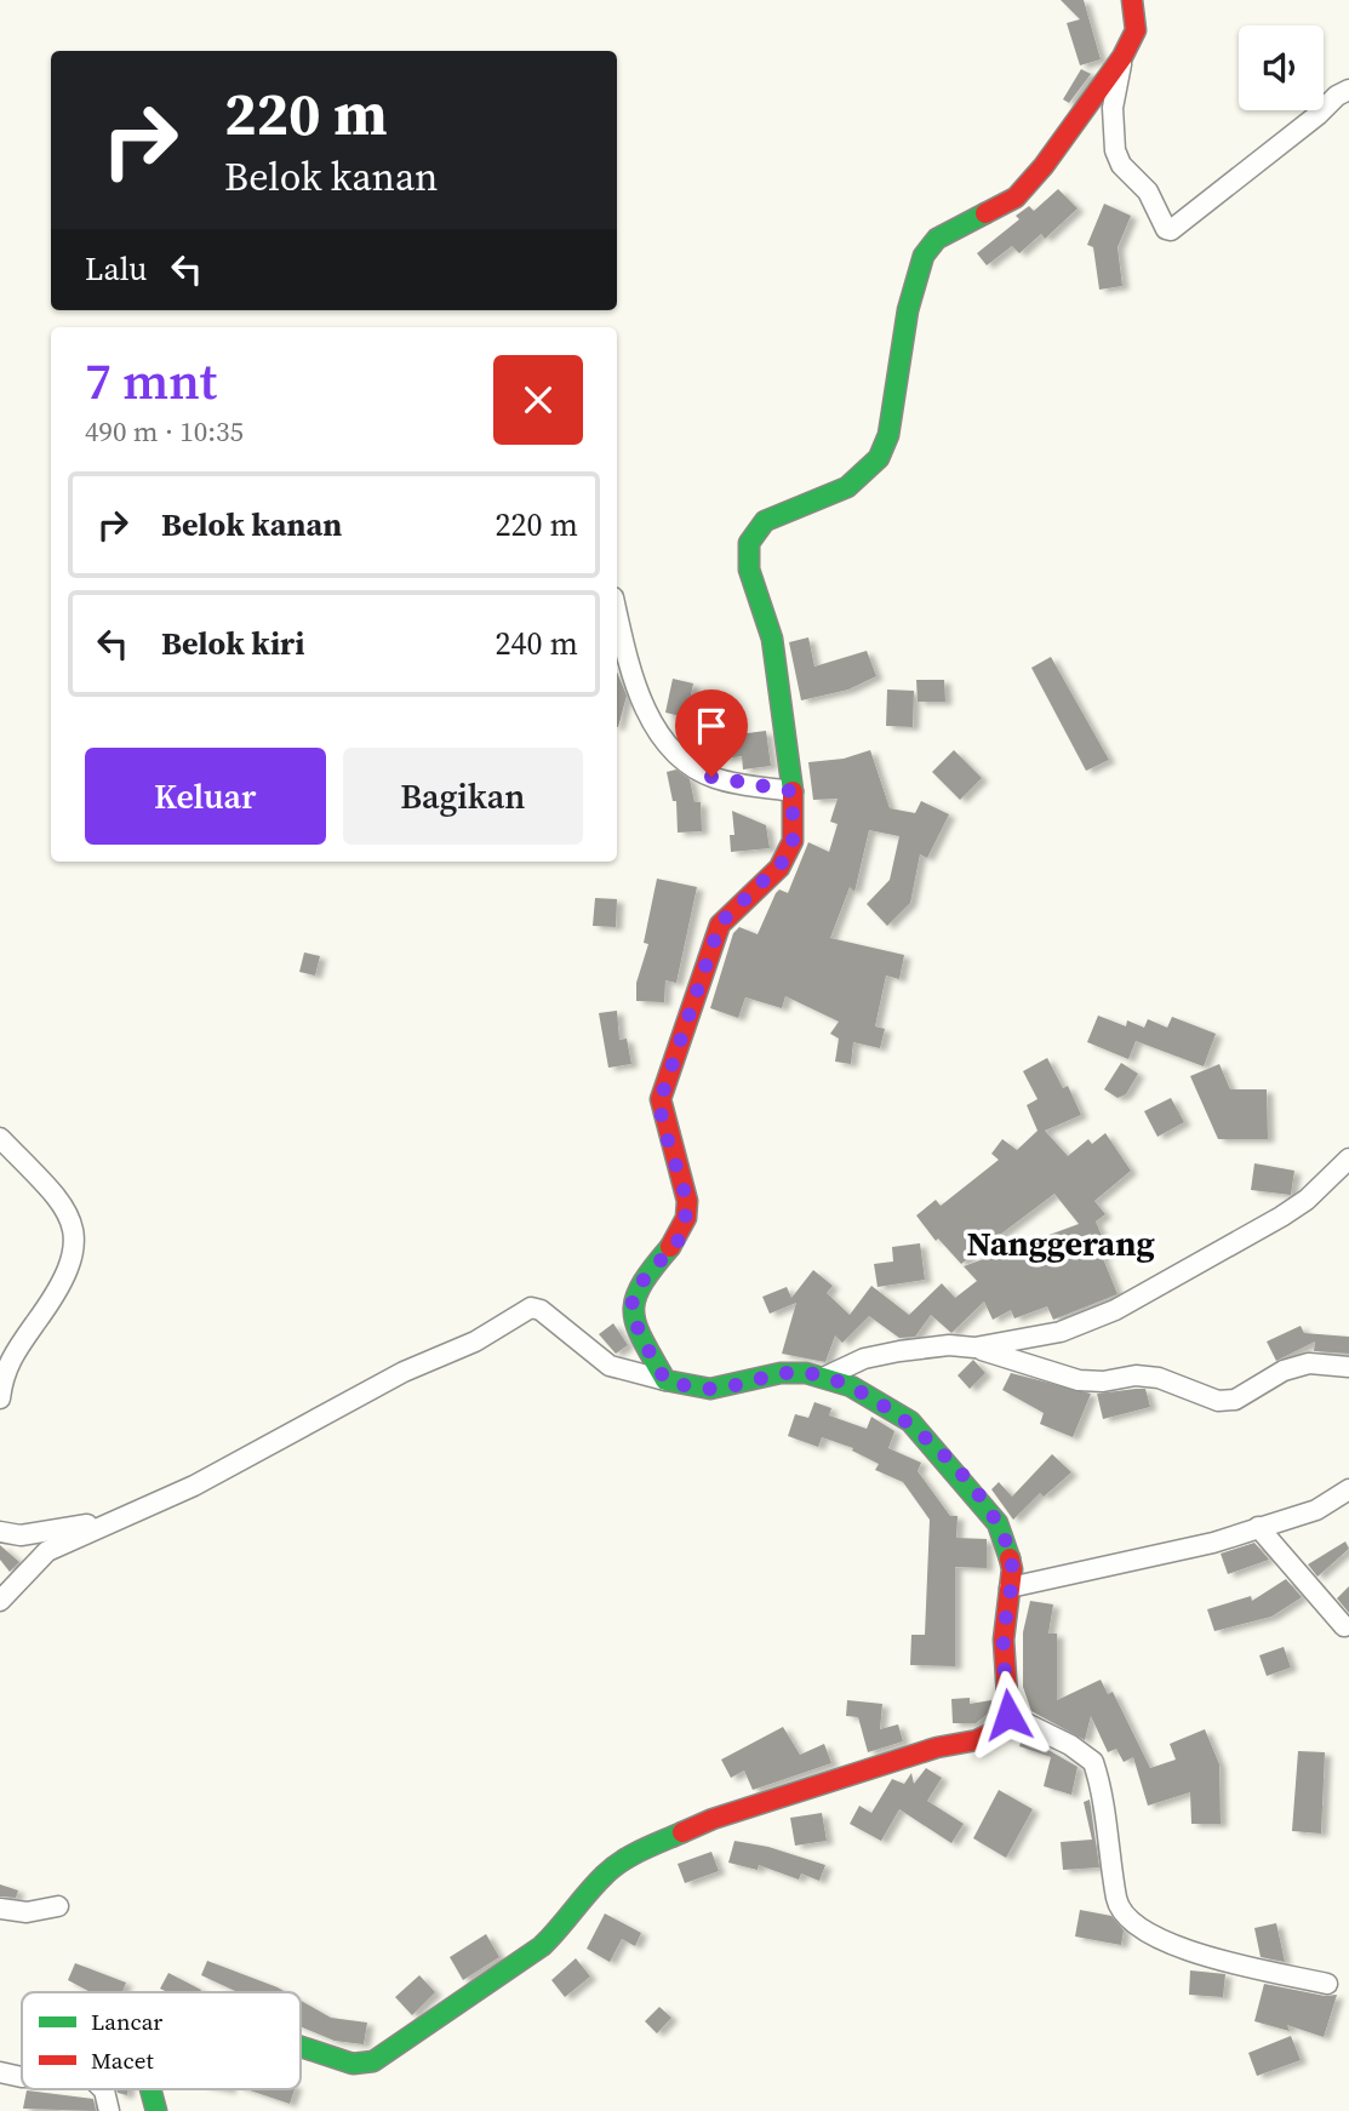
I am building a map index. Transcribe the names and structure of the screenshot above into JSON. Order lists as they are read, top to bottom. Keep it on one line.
{"districts":["Nanggerang"],"legend":["Lancar","Macet"],"page":{"turn":["220 m","Belok kanan"],"then":"Lalu","heading":["7 mnt","490 m · 10:35"],"list":[{"name":"Belok kanan","value":"220 m"},{"name":"Belok kiri","value":"240 m"}],"buttons":["Keluar","Bagikan"]}}
